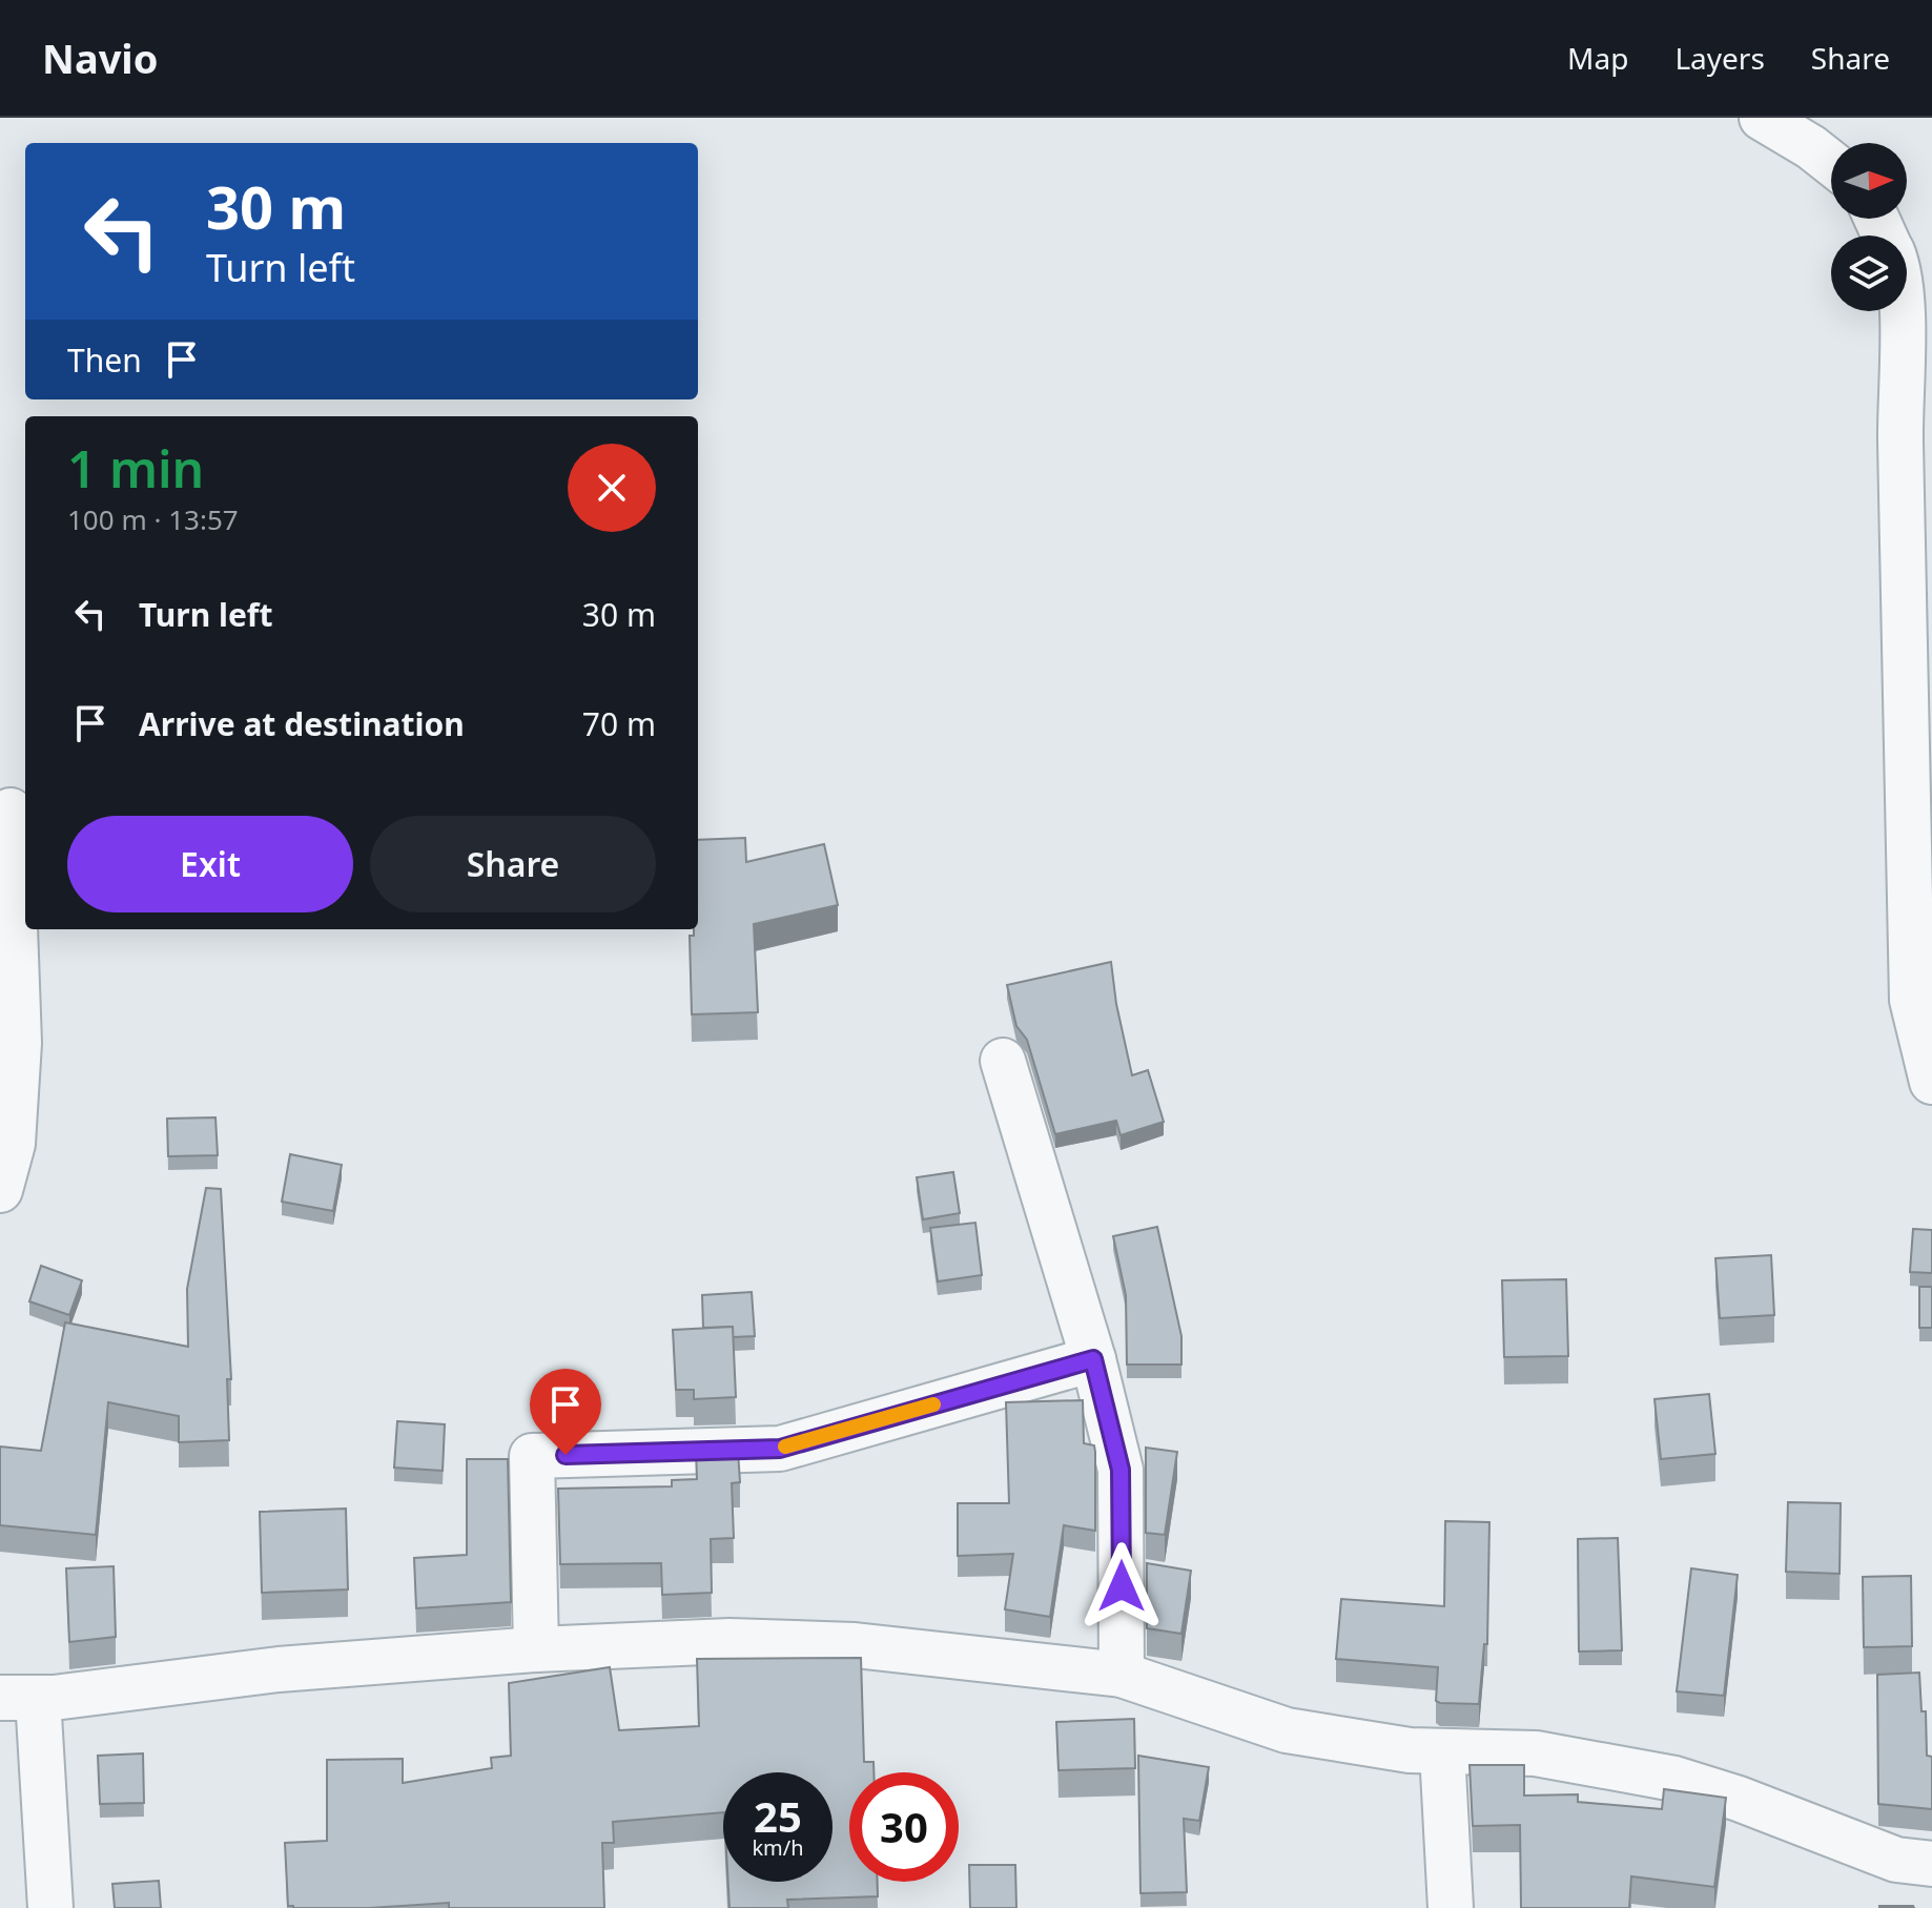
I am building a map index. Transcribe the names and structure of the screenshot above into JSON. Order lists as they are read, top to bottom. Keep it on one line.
{"north":"right","page":{"header":"Navio","nav":["Map","Layers","Share"],"turn":["30 m","Turn left"],"then":"Then","heading":["1 min","100 m · 13:57"],"list":[{"name":"Turn left","value":"30 m"},{"name":"Arrive at destination","value":"70 m"}],"buttons":["Exit","Share"],"speed":"25 km/h","limit":"30"}}
